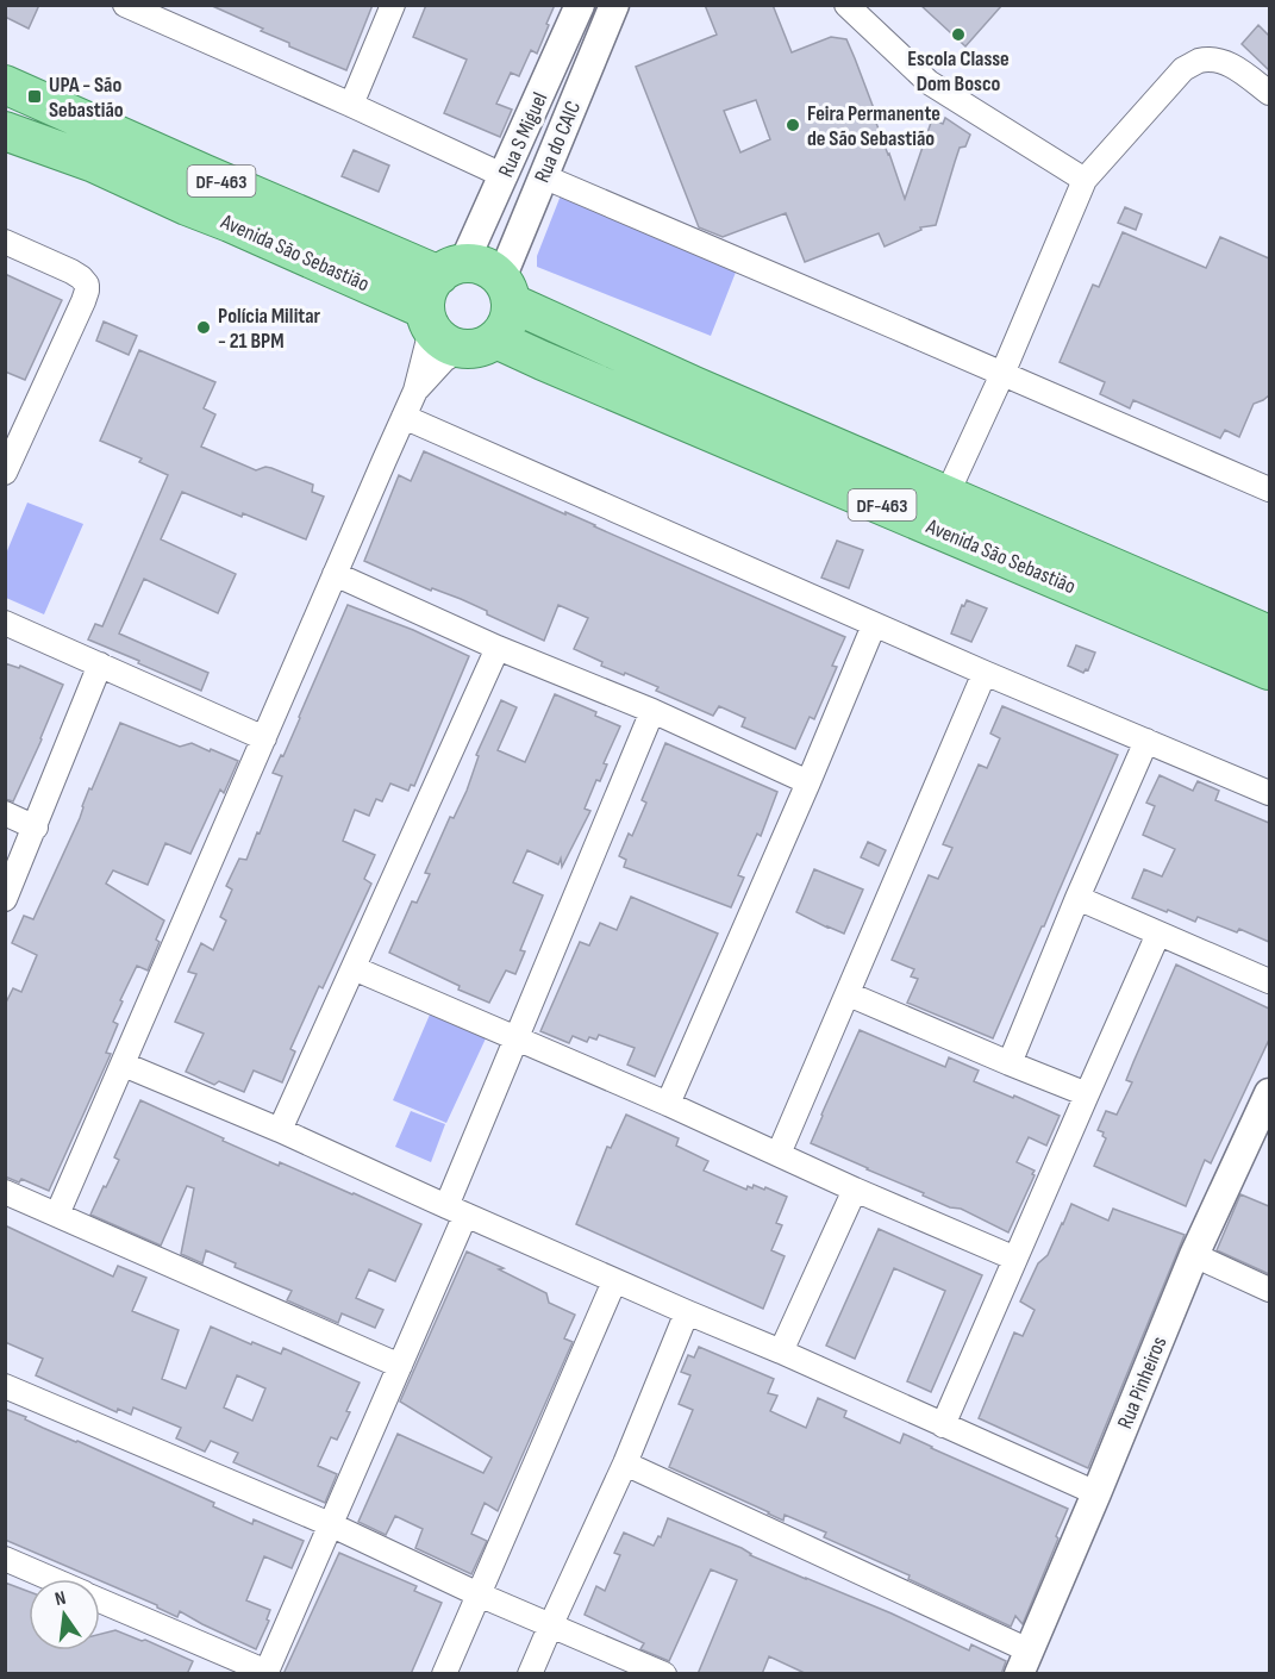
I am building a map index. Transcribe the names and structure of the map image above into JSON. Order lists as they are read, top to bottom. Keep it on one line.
{"streets":{"main road":["DF-463","Avenida São Sebastião"],"street":["Rua S Miguel","Rua do CAIC","Rua Pinheiros"]},"crossings":[["Rua S Miguel","Rua do CAIC"],["Rua S Miguel","DF-463"],["Rua S Miguel","Avenida São Sebastião"],["Rua do CAIC","DF-463"],["Rua do CAIC","Avenida São Sebastião"],["DF-463","Avenida São Sebastião"]],"places":{"other":["Escola Classe Dom Bosco","Feira Permanente de São Sebastião","Polícia Militar - 21 BPM"],"transit":["UPA - São Sebastião"]},"north":"top"}
